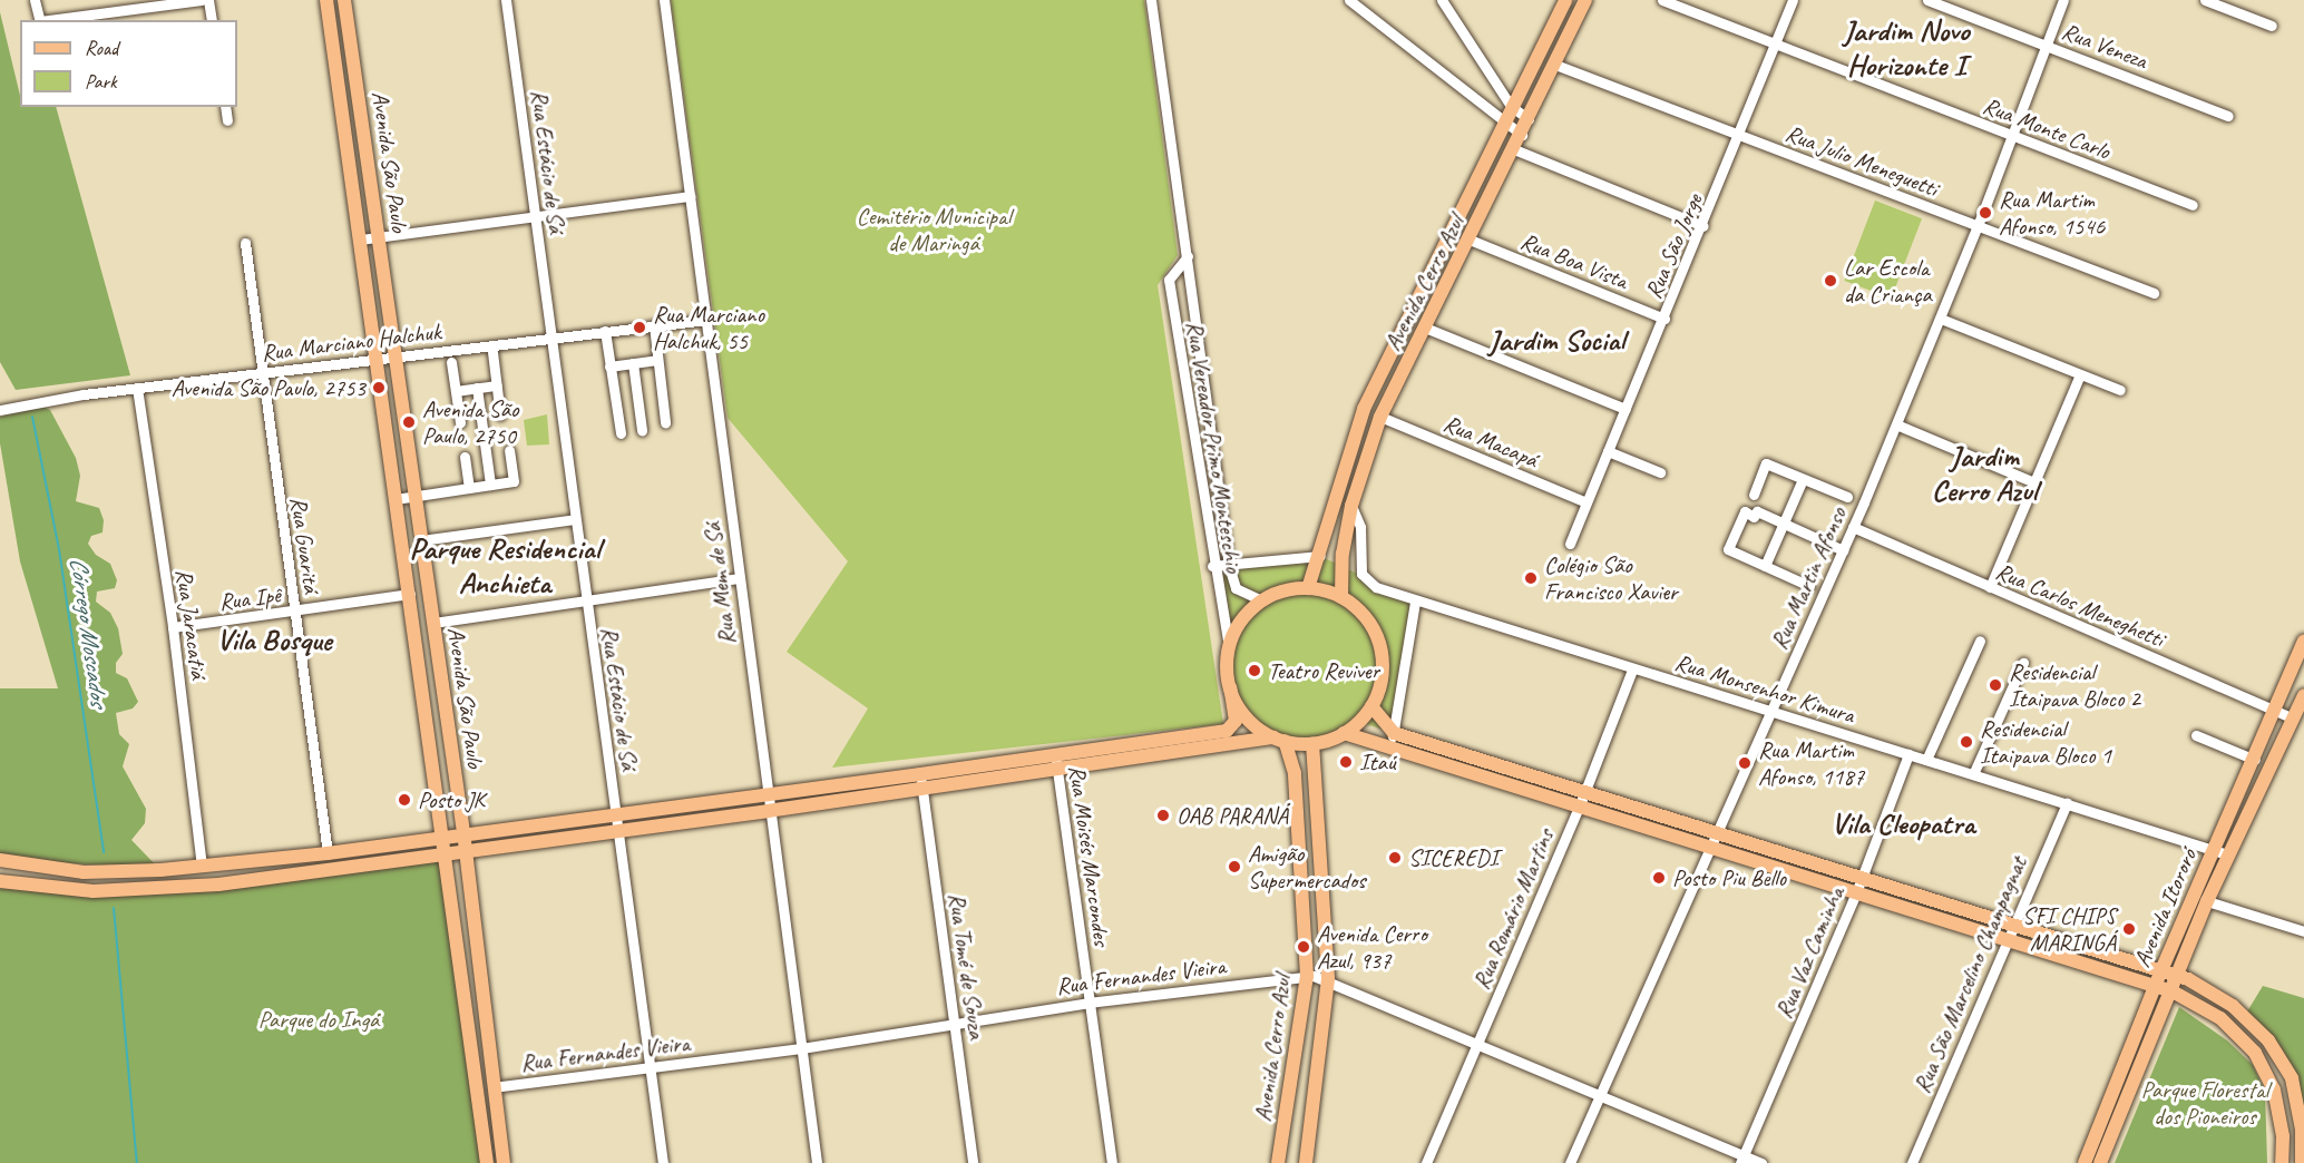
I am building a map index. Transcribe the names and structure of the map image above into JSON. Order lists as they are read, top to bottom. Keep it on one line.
{"streets":{"main road":["Avenida São Paulo","Avenida Cerro Azul","Avenida Itororó"],"street":["Rua Veneza","Rua Monte Carlo","Rua Julio Meneguetti","Rua Estácio de Sá","Rua São Jorge","Rua Boa Vista","Rua Marciano Halchuk","Rua Macapá","Rua Vereador Primo Monteschio","Rua Guaritá","Rua Martin Afonso","Rua Mem de Sá","Rua Ipê","Rua Carlos Meneghetti","Rua Jaracatiá","Rua Monsenhor Kimura","Rua Moisés Marcondes","Rua Romário Martins","Rua Vaz Caminha","Rua Tomé de Souza","Rua São Marcelino Champagnat","Rua Fernandes Vieira"]},"crossings":[["Rua Veneza","Rua Martin Afonso"],["Rua Monte Carlo","Rua São Jorge"],["Rua Monte Carlo","Rua Martin Afonso"],["Rua Julio Meneguetti","Rua São Jorge"],["Rua Julio Meneguetti","Avenida Cerro Azul"],["Rua Julio Meneguetti","Rua Martin Afonso"],["Avenida São Paulo","Rua Marciano Halchuk"],["Avenida São Paulo","Rua Ipê"],["Avenida São Paulo","Rua Fernandes Vieira"],["Rua Estácio de Sá","Rua Marciano Halchuk"],["Rua Estácio de Sá","Rua Fernandes Vieira"],["Rua São Jorge","Rua Boa Vista"],["Rua São Jorge","Rua Macapá"],["Rua Boa Vista","Avenida Cerro Azul"],["Avenida Cerro Azul","Rua Macapá"],["Avenida Cerro Azul","Rua Vereador Primo Monteschio"],["Avenida Cerro Azul","Rua Monsenhor Kimura"],["Avenida Cerro Azul","Rua Fernandes Vieira"],["Rua Marciano Halchuk","Rua Guaritá"],["Rua Marciano Halchuk","Rua Mem de Sá"],["Rua Marciano Halchuk","Rua Jaracatiá"],["Rua Guaritá","Rua Ipê"],["Rua Martin Afonso","Rua Carlos Meneghetti"],["Rua Martin Afonso","Rua Monsenhor Kimura"],["Rua Martin Afonso","Rua Fernandes Vieira"],["Rua Mem de Sá","Rua Fernandes Vieira"],["Rua Ipê","Rua Jaracatiá"],["Rua Carlos Meneghetti","Avenida Itororó"],["Rua Monsenhor Kimura","Avenida Itororó"],["Rua Monsenhor Kimura","Rua Romário Martins"],["Rua Monsenhor Kimura","Rua Vaz Caminha"],["Rua Monsenhor Kimura","Rua São Marcelino Champagnat"],["Rua Moisés Marcondes","Rua Fernandes Vieira"],["Rua Romário Martins","Rua Fernandes Vieira"],["Rua Vaz Caminha","Rua Fernandes Vieira"],["Rua Tomé de Souza","Rua Fernandes Vieira"]],"districts":["Jardim Novo Horizonte I","Jardim Social","Jardim Cerro Azul","Parque Residencial Anchieta","Vila Bosque","Vila Cleopatra"],"water":["Córrego Moscados"],"parks":["Cemitério Municipal de Maringá","Parque do Ingá","Parque Florestal dos Pioneiros"],"places":["Rua Martim Afonso, 1546","Lar Escola da Criança","Rua Marciano Halchuk, 55","Avenida São Paulo, 2753","Avenida São Paulo, 2750","Colégio São Francisco Xavier","Teatro Reviver","Residencial Itaipava Bloco 2","Residencial Itaipava Bloco 1","Itaú","Rua Martim Afonso, 1187","Posto JK","OAB PARANÁ","SICEREDI","Amigão Supermercados","Posto Piu Bello","SFI CHIPS MARINGÁ","Avenida Cerro Azul, 937"],"legend":["Road","Park"]}
